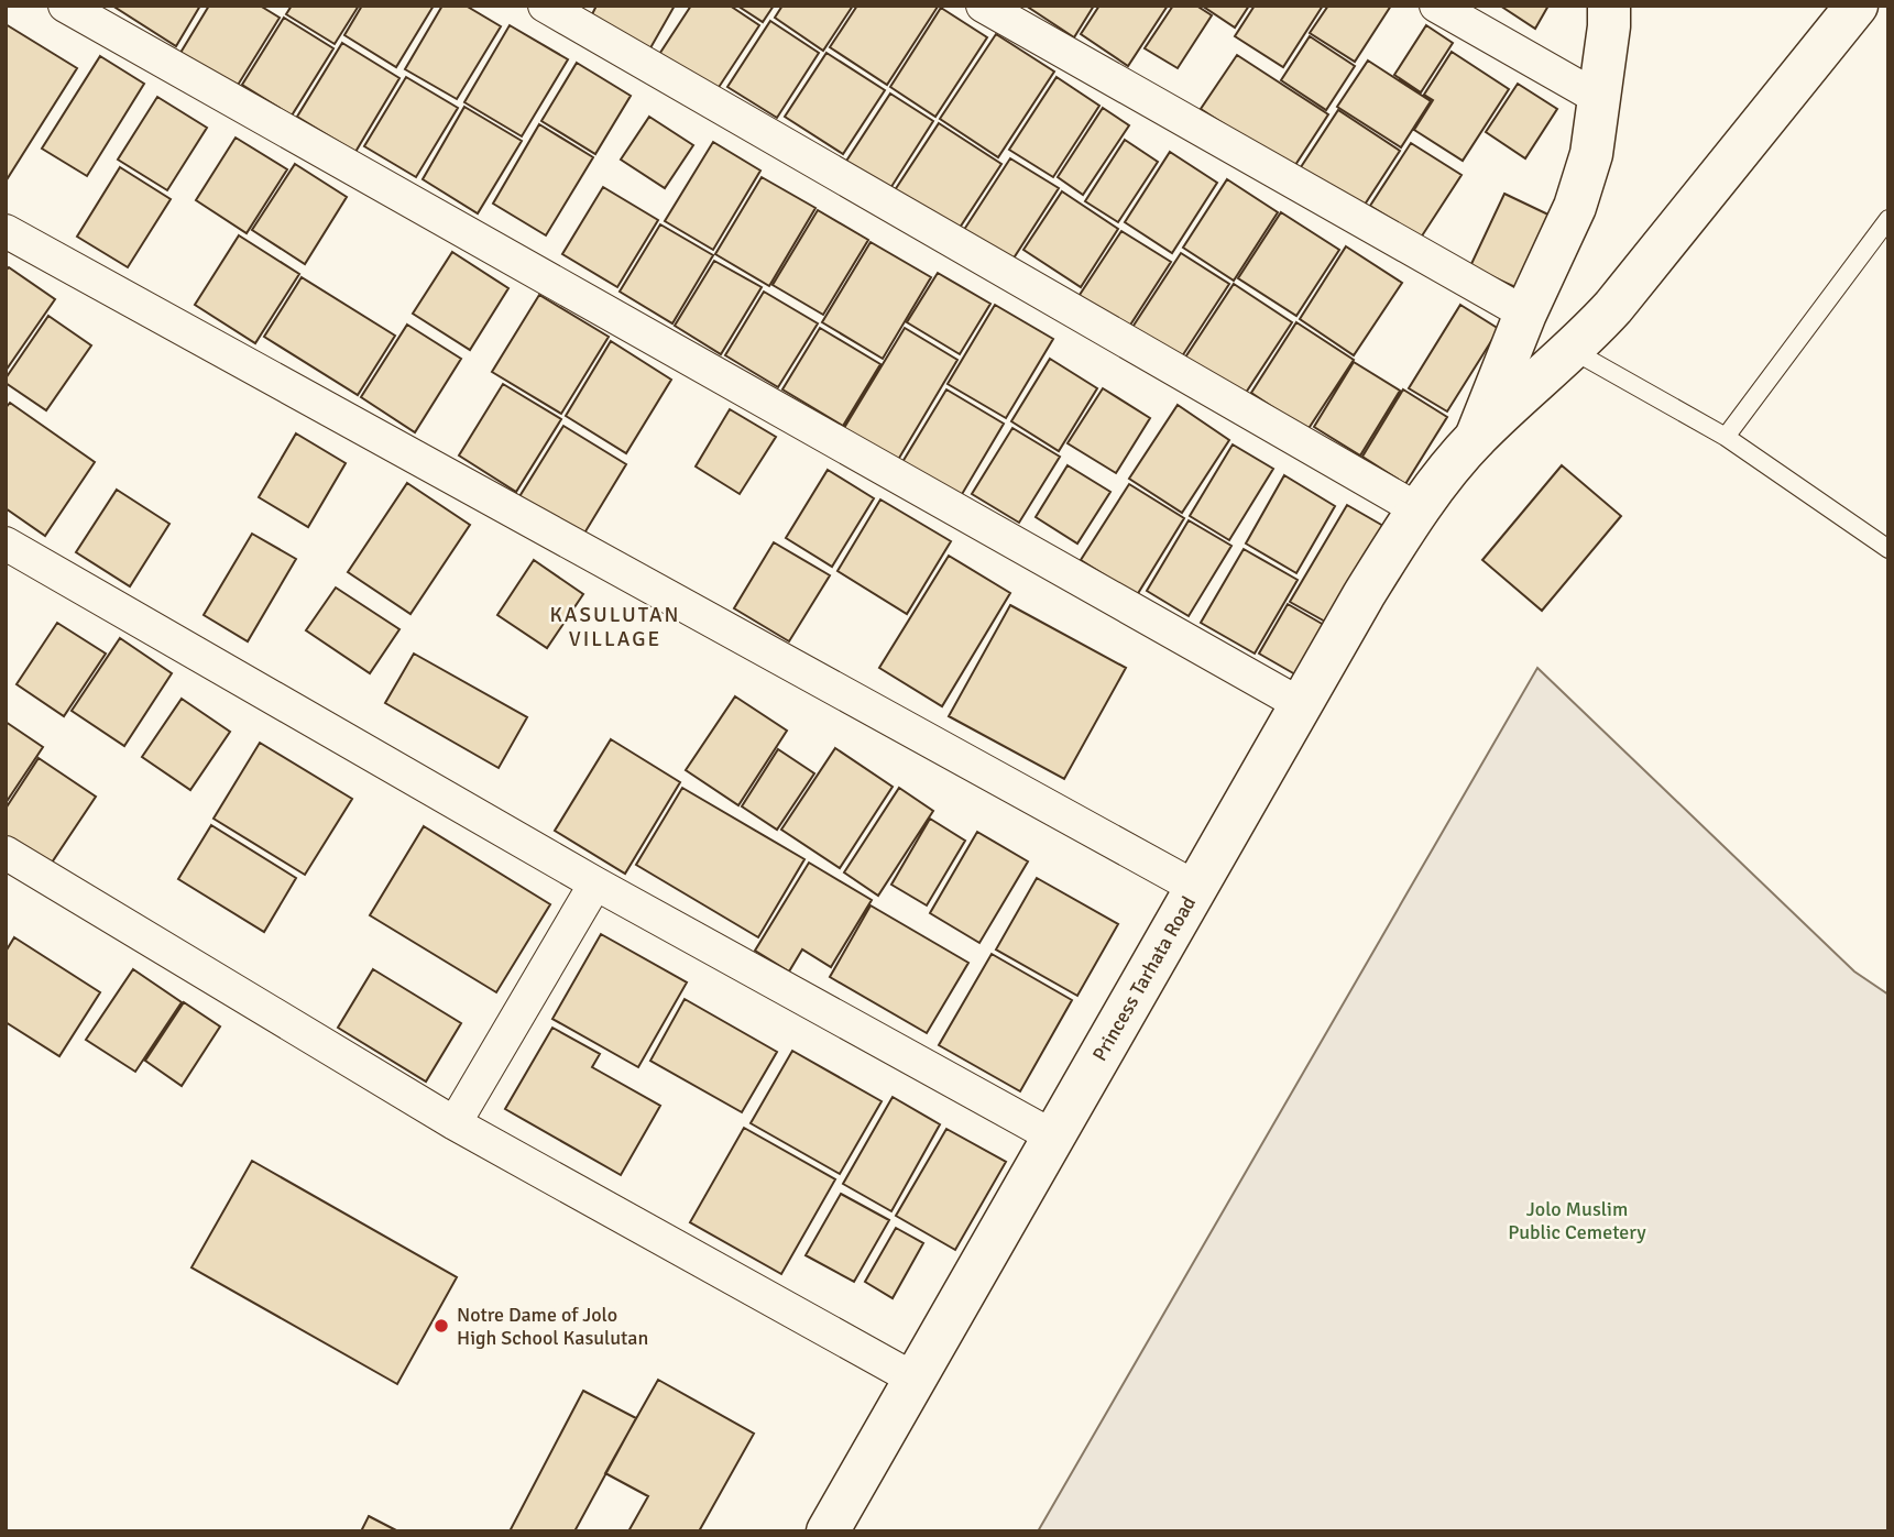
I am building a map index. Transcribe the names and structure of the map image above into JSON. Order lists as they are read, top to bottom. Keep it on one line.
{"streets":{"main road":["Princess Tarhata Road"]},"districts":["KASULUTAN VILLAGE"],"parks":["Jolo Muslim Public Cemetery"],"places":["Notre Dame of Jolo High School Kasulutan"]}
